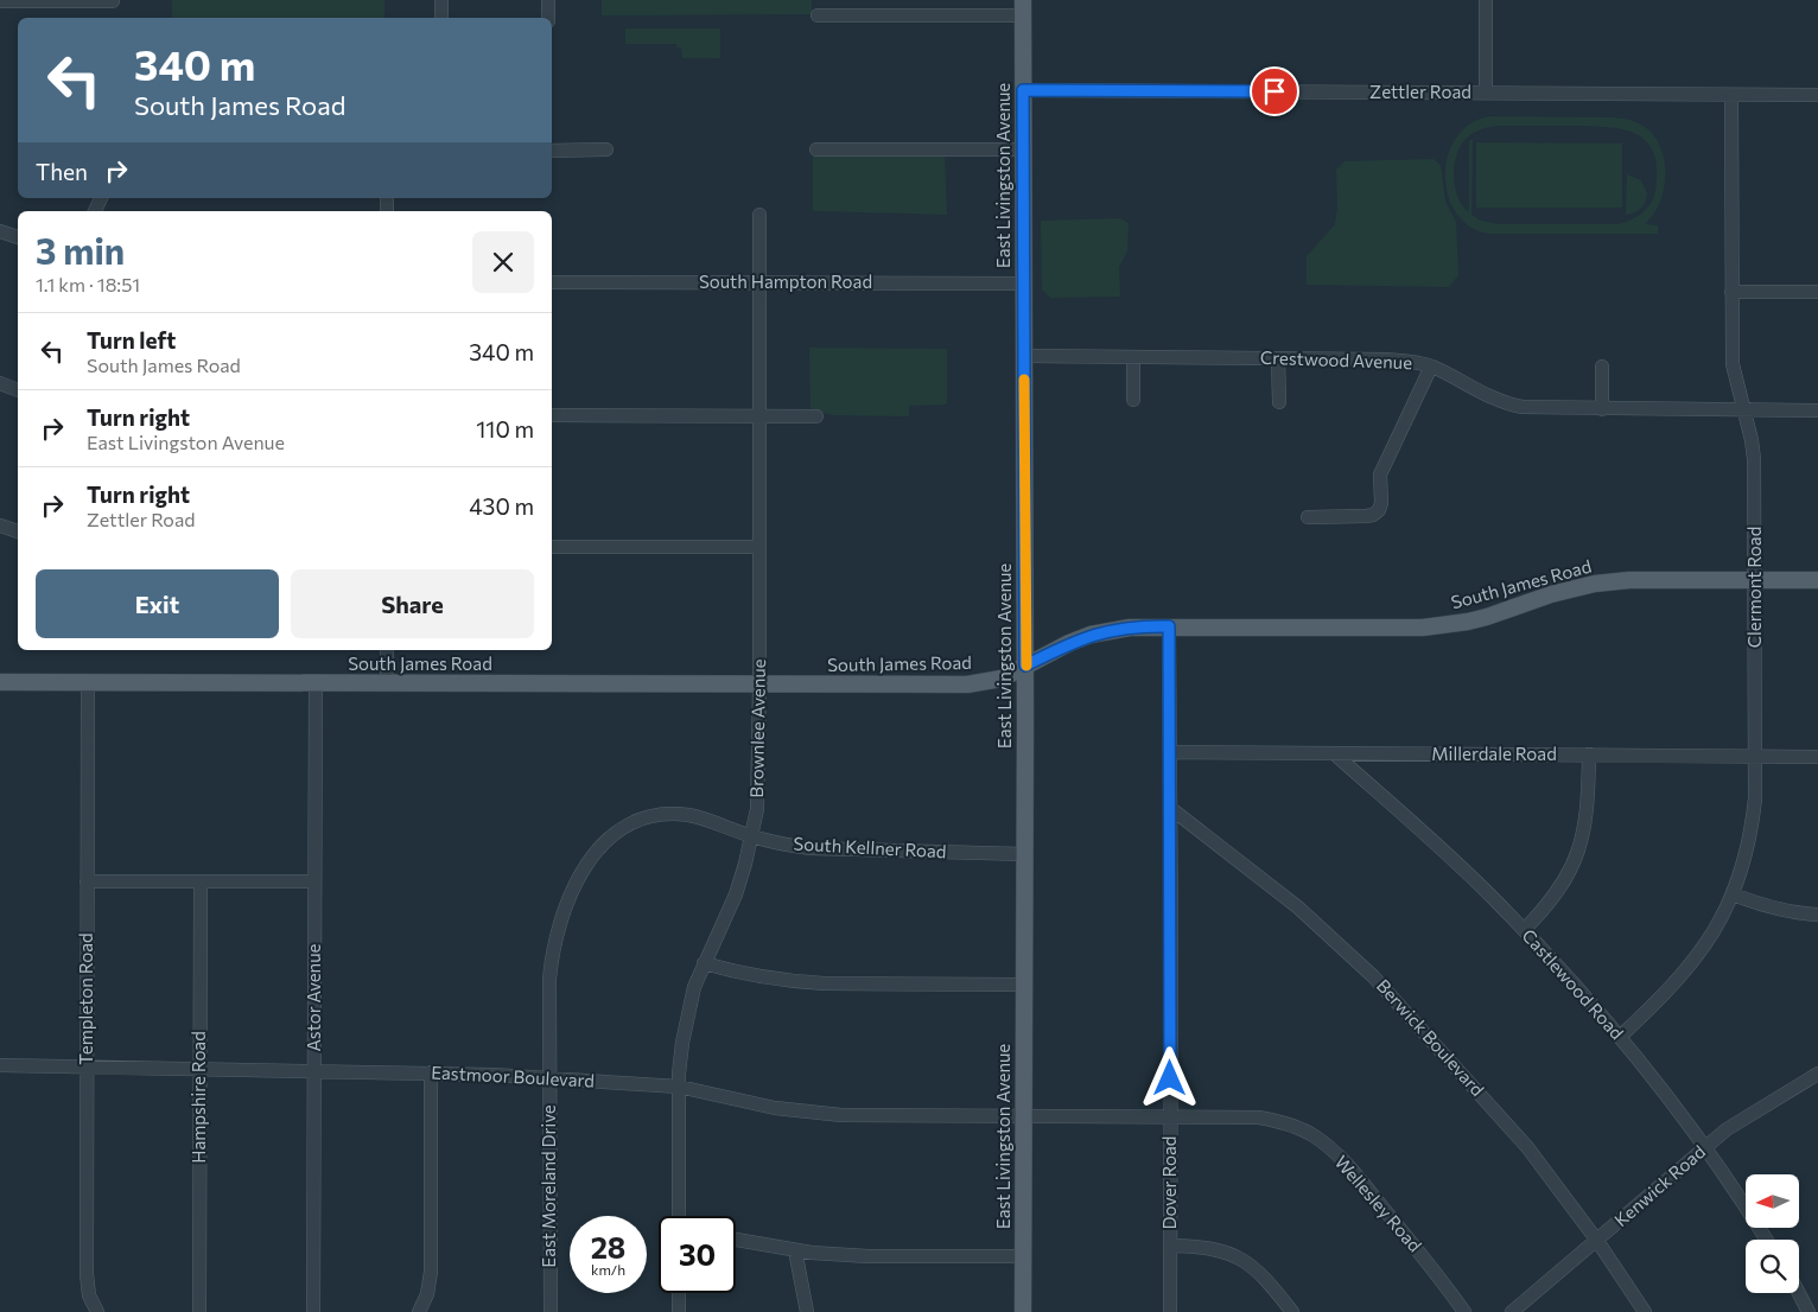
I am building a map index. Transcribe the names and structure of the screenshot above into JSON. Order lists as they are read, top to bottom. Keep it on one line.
{"streets":{"main road":["East Livingston Avenue","South James Road"],"street":["Zettler Road","South Hampton Road","Crestwood Avenue","Clermont Road","Brownlee Avenue","Millerdale Road","South Kellner Road","Castlewood Road","Astor Avenue","Templeton Road","Berwick Boulevard","Eastmoor Boulevard","Hampshire Road","Dover Road","East Moreland Drive","Kenwick Road","Wellesley Road"]},"crossings":[["Zettler Road","East Livingston Avenue"],["Zettler Road","Clermont Road"],["East Livingston Avenue","South Hampton Road"],["East Livingston Avenue","Crestwood Avenue"],["East Livingston Avenue","South James Road"],["East Livingston Avenue","South Kellner Road"],["East Livingston Avenue","Eastmoor Boulevard"],["East Livingston Avenue","Wellesley Road"],["South Hampton Road","Brownlee Avenue"],["Crestwood Avenue","Clermont Road"],["South James Road","Clermont Road"],["South James Road","Brownlee Avenue"],["South James Road","Astor Avenue"],["South James Road","Templeton Road"],["South James Road","Dover Road"],["Clermont Road","Millerdale Road"],["Clermont Road","Castlewood Road"],["Brownlee Avenue","South Kellner Road"],["Brownlee Avenue","Eastmoor Boulevard"],["Millerdale Road","Castlewood Road"],["Millerdale Road","Dover Road"],["South Kellner Road","East Moreland Drive"],["Castlewood Road","Kenwick Road"],["Astor Avenue","Eastmoor Boulevard"],["Templeton Road","Eastmoor Boulevard"],["Berwick Boulevard","Dover Road"],["Berwick Boulevard","Kenwick Road"],["Eastmoor Boulevard","Hampshire Road"],["Eastmoor Boulevard","East Moreland Drive"],["Eastmoor Boulevard","Wellesley Road"],["Dover Road","Wellesley Road"]],"north":"left","page":{"turn":["340 m","South James Road"],"then":"Then","heading":["3 min","1.1 km · 18:51"],"list":[{"name":"Turn left","note":"South James Road","value":"340 m"},{"name":"Turn right","note":"East Livingston Avenue","value":"110 m"},{"name":"Turn right","note":"Zettler Road","value":"430 m"}],"buttons":["Exit","Share"],"speed":"28 km/h","limit":"30"}}
